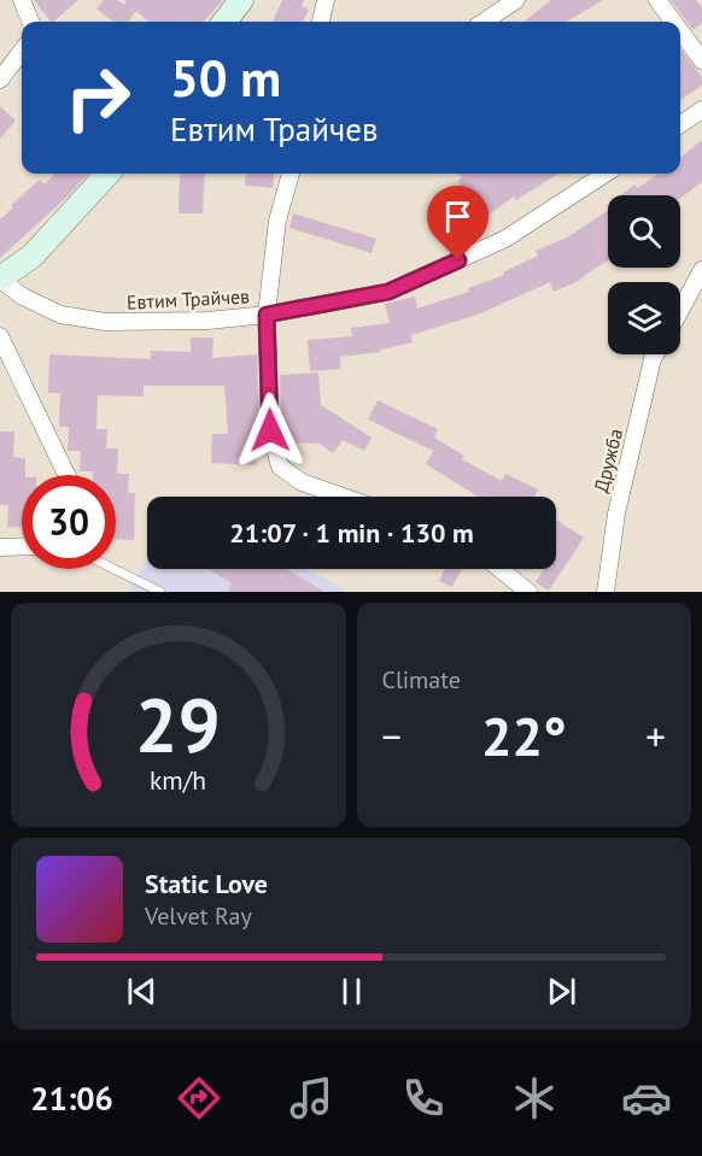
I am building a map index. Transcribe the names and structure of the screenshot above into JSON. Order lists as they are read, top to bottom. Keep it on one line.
{"streets":{"street":["Евтим Трайчев","Дружба"]},"page":{"turn":["50 m","Евтим Трайчев"],"limit":"30","trip":"21:07 · 1 min · 130 m","tile":"Climate","heat":["−","22°","+"],"song":["Static Love","Velvet Ray"],"tabs":"21:06","gauge":["29","km/h"]}}
